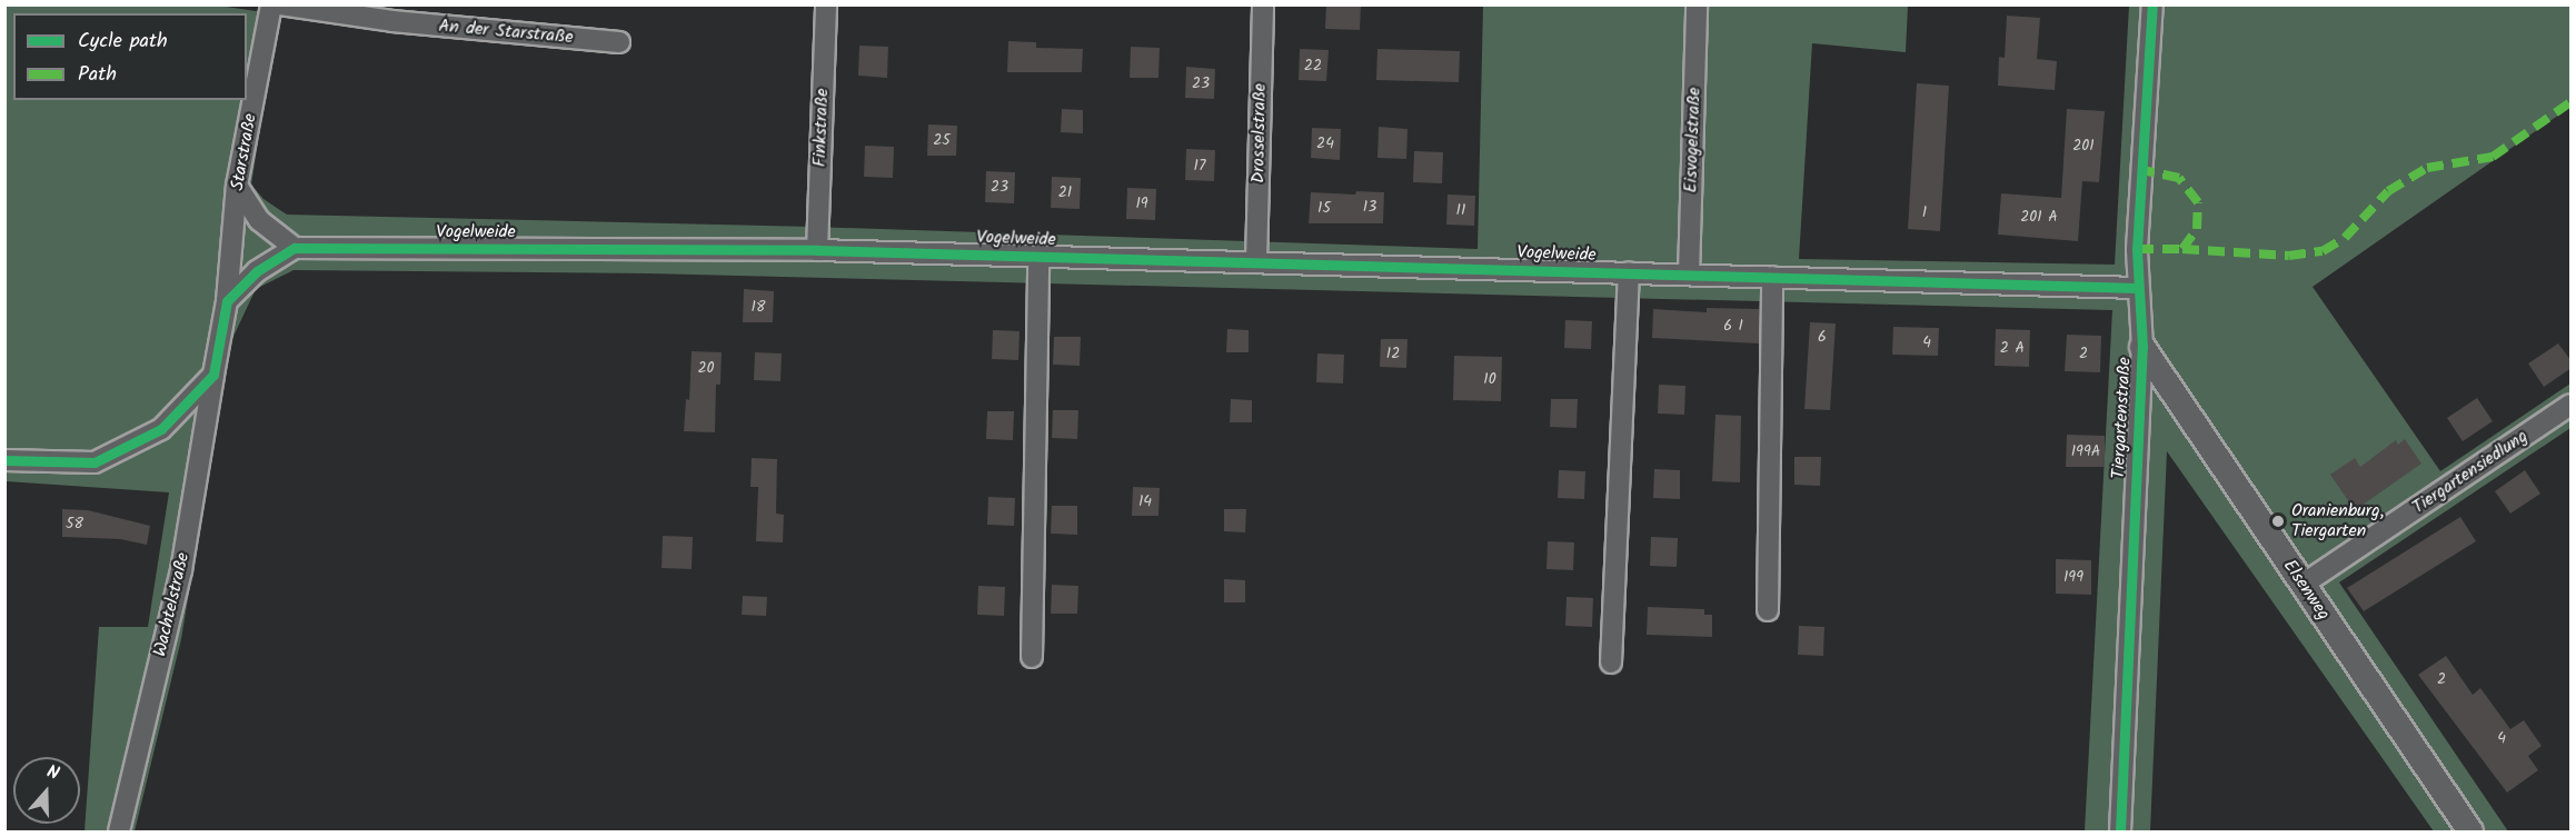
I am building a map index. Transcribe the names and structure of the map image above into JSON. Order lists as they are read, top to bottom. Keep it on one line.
{"streets":{"street":["An der Starstraße","Finkstraße","Drosselstraße","Eisvogelstraße","Starstraße","Vogelweide","Tiergartenstraße","Tiergartensiedlung","Elsenweg","Wachtelstraße"]},"crossings":[["Finkstraße","Vogelweide"],["Drosselstraße","Vogelweide"],["Eisvogelstraße","Vogelweide"],["Vogelweide","Tiergartenstraße"],["Tiergartenstraße","Elsenweg"],["Tiergartensiedlung","Elsenweg"]],"places":["Oranienburg, Tiergarten"],"house_numbers":["22","23","25","24","201","17","23","21","19","13","15","11","1","201 A","18","6 I","6","4","2 A","12","2","20","10","199A","14","58","199","2","4"],"legend":["Cycle path","Path"],"north":"top"}
